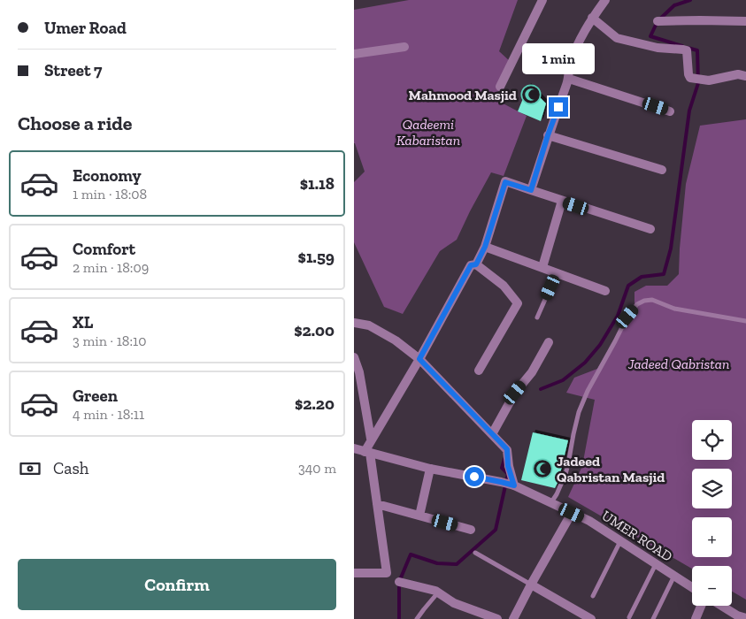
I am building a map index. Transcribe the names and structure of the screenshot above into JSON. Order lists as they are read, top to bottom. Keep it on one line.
{"streets":{"street":["UMER ROAD"]},"parks":["Qadeemi Kabaristan","Jadeed Qabristan"],"places":{"mosque":["Mahmood Masjid","Jadeed Qabristan Masjid"]},"page":{"banner":["Umer Road","Street 7"],"bubble":"1 min","heading":"Choose a ride","list":[{"name":"Economy","note":"1 min · 18:08","value":"$1.18"},{"name":"Comfort","note":"2 min · 18:09","value":"$1.59"},{"name":"XL","note":"3 min · 18:10","value":"$2.00"},{"name":"Green","note":"4 min · 18:11","value":"$2.20"}],"map_buttons":["+","−"],"pay":["Cash","340 m"],"buttons":"Confirm"}}
